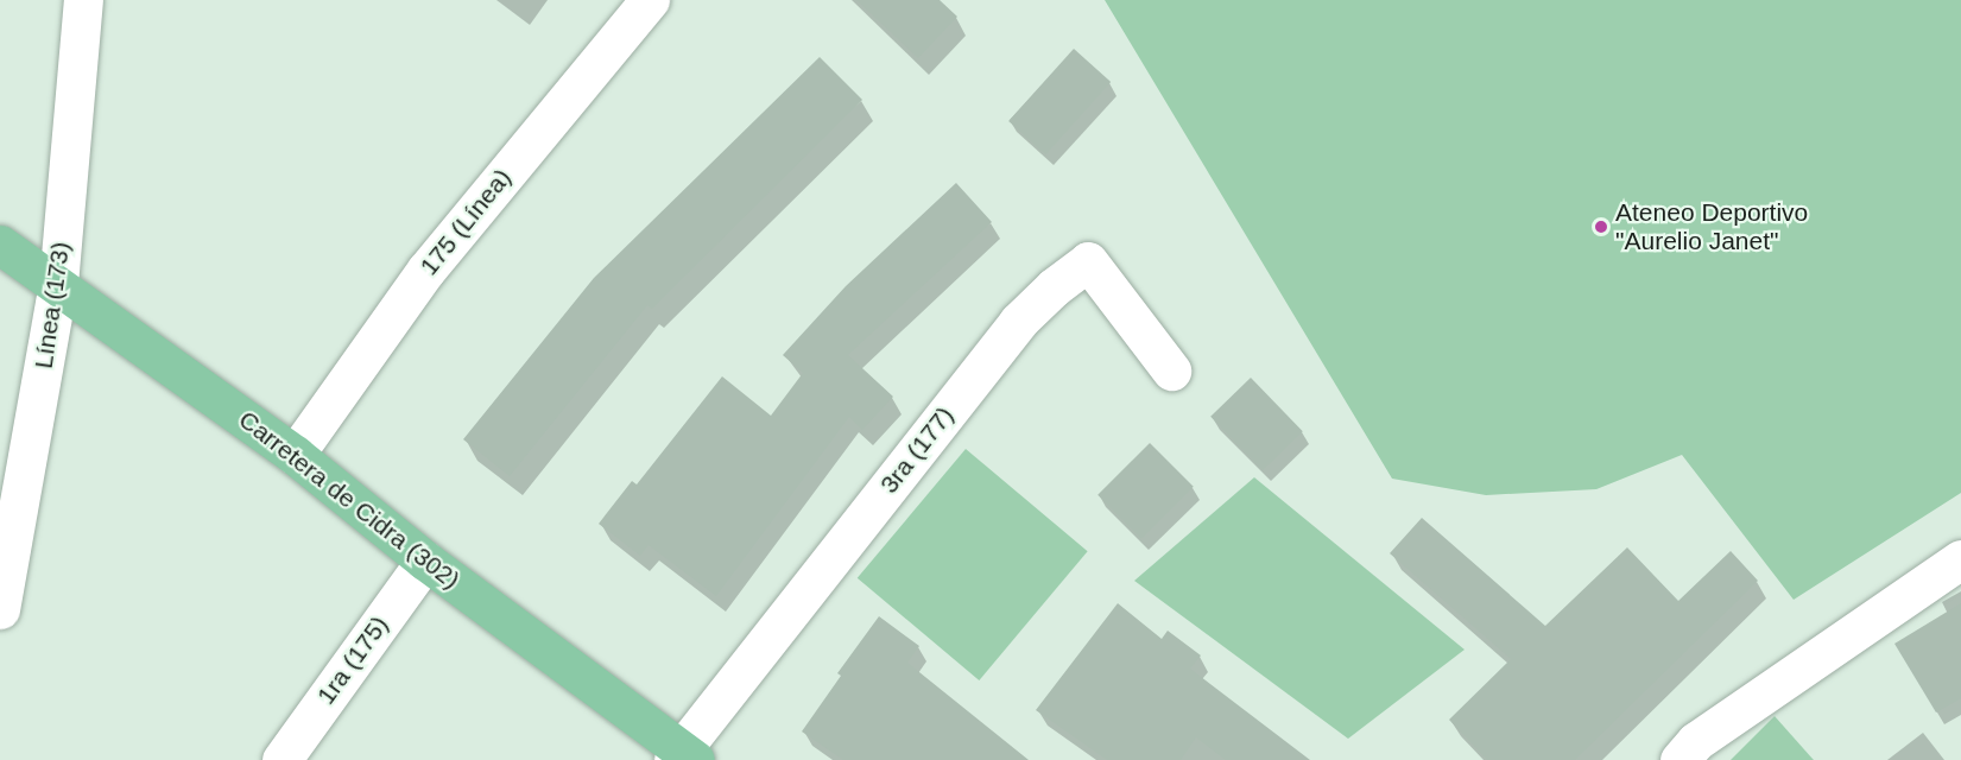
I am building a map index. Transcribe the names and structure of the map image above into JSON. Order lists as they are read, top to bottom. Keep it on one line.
{"streets":{"main road":["Carretera de Cidra (302)"],"street":["175 (Línea)","Línea (173)","3ra (177)","1ra (175)"]},"crossings":[["175 (Línea)","Carretera de Cidra (302)"],["Línea (173)","Carretera de Cidra (302)"],["3ra (177)","Carretera de Cidra (302)"],["Carretera de Cidra (302)","1ra (175)"]],"places":["Ateneo Deportivo \"Aurelio Janet\""]}
